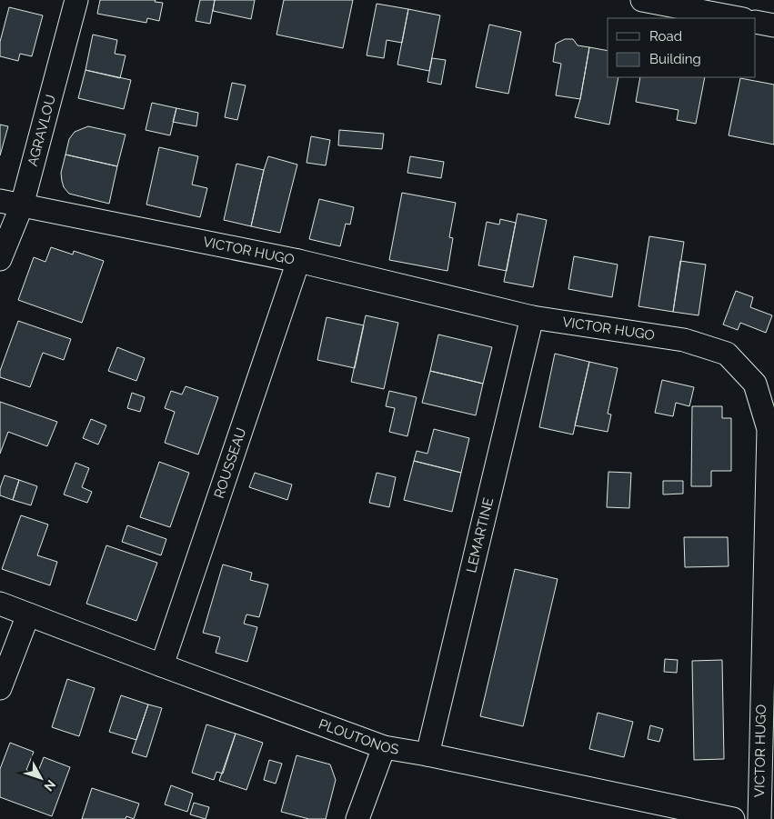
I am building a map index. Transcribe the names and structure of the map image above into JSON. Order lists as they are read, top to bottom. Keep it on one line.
{"streets":{"street":["AGRAVLOU","VICTOR HUGO","ROUSSEAU","LEMARTINE","PLOUTONOS"]},"crossings":[["AGRAVLOU","VICTOR HUGO"],["VICTOR HUGO","ROUSSEAU"],["VICTOR HUGO","LEMARTINE"],["ROUSSEAU","PLOUTONOS"],["LEMARTINE","PLOUTONOS"]],"legend":["Road","Building"],"north":"bottom right"}
